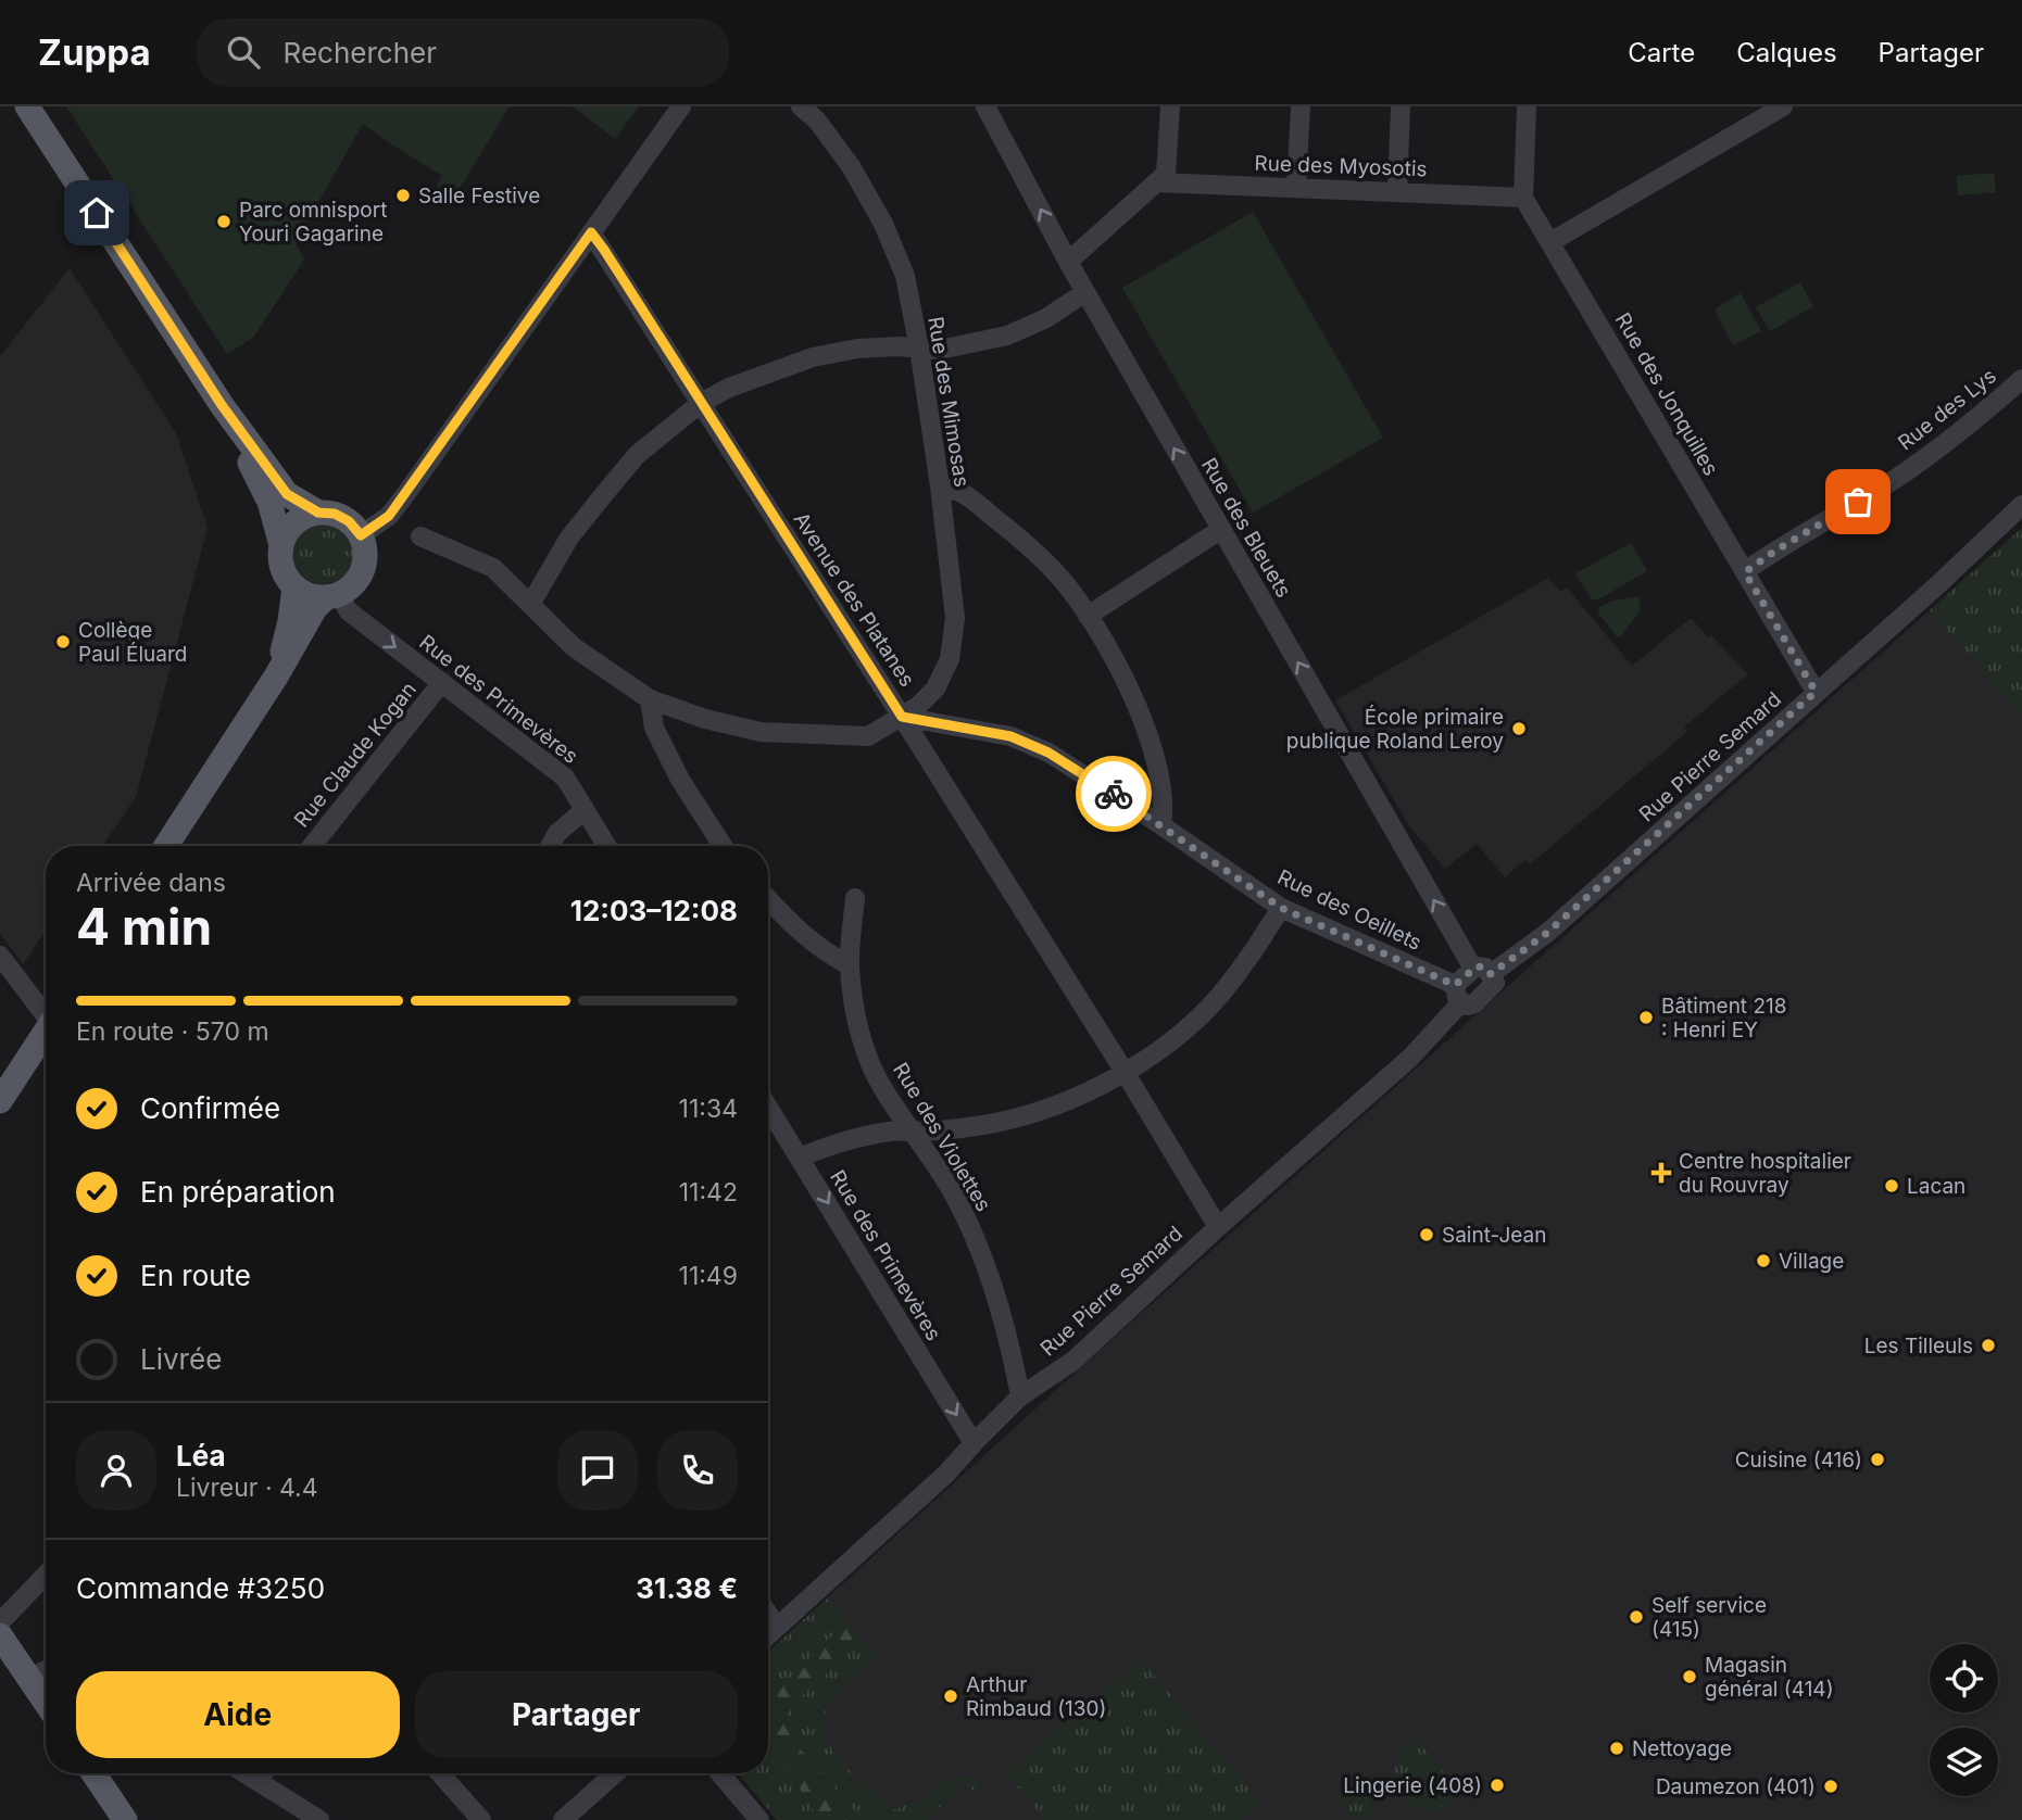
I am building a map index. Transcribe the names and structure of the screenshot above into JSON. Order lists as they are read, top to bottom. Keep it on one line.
{"streets":{"street":["Rue des Myosotis","Rue des Jonquilles","Rue des Mimosas","Rue des Lys","Rue des Bleuets","Avenue des Platanes","Rue des Primevères","Rue Claude Kogan","Rue Pierre Semard","Rue des Oeillets","Rue des Violettes"]},"crossings":[["Rue des Myosotis","Rue des Jonquilles"],["Rue des Jonquilles","Rue des Lys"],["Rue des Jonquilles","Rue Pierre Semard"],["Rue des Mimosas","Avenue des Platanes"],["Rue des Mimosas","Rue des Oeillets"],["Rue des Bleuets","Rue Pierre Semard"],["Avenue des Platanes","Rue Pierre Semard"],["Avenue des Platanes","Rue des Oeillets"],["Rue des Primevères","Rue Claude Kogan"],["Rue des Primevères","Rue Pierre Semard"],["Rue Pierre Semard","Rue des Oeillets"],["Rue Pierre Semard","Rue des Violettes"]],"one_way":["Rue des Bleuets","Rue des Primevères"],"places":{"other":["Salle Festive","Parc omnisport Youri Gagarine","Collège Paul Éluard","École primaire publique Roland Leroy","Bâtiment 218 : Henri EY","Lacan","Saint-Jean","Village","Les Tilleuls","Cuisine (416)","Self service (415)","Magasin général (414)","Arthur Rimbaud (130)","Nettoyage","Lingerie (408)","Daumezon (401)"],"health":["Centre hospitalier du Rouvray"]},"page":{"header":"Zuppa","search":"Rechercher","nav":["Carte","Calques","Partager"],"heading":["4 min","Arrivée dans","12:03–12:08"],"panel":["Léa","Livreur · 4.4","Commande #3250","31.38 €"],"bar":"En route · 570 m","list":[["Confirmée","11:34"],["En préparation","11:42"],["En route","11:49"],"Livrée"],"buttons":["Aide","Partager"]}}
